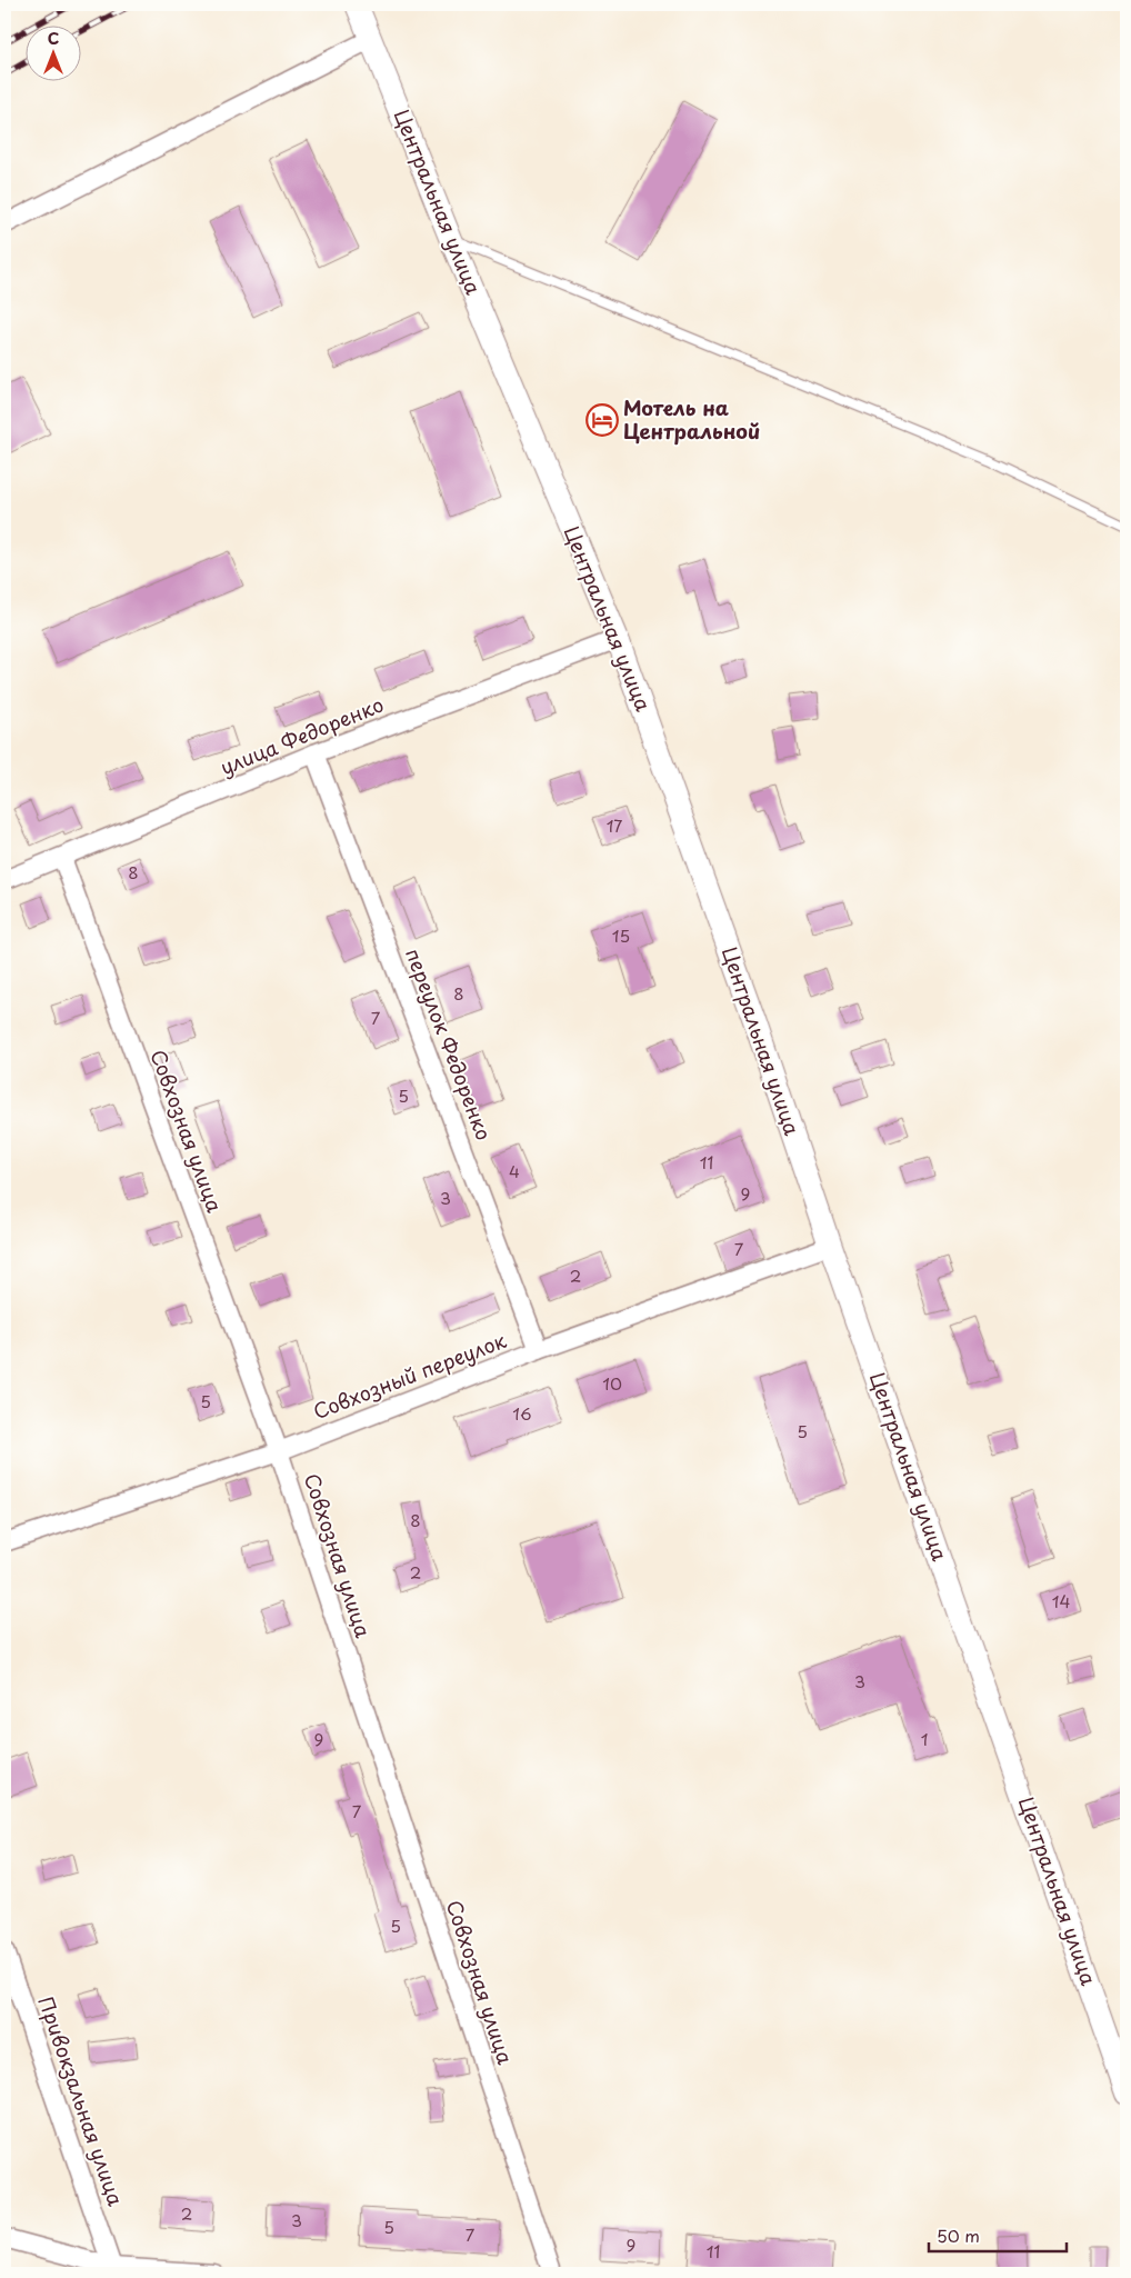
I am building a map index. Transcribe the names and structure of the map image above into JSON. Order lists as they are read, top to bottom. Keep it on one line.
{"streets":{"street":["Центральная улица","улица Федоренко","переулок Федоренко","Совхозная улица","Совхозный переулок","Привокзальная улица"]},"crossings":[["Центральная улица","улица Федоренко"],["Центральная улица","Совхозный переулок"],["улица Федоренко","переулок Федоренко"],["улица Федоренко","Совхозная улица"],["переулок Федоренко","Совхозный переулок"],["Совхозная улица","Совхозный переулок"]],"places":{"hotel":["Мотель на Центральной"]},"house_numbers":["17","8","15","8","7","5","11","4","9","3","7","2","10","5","16","5","8","2","14","3","9","1","7","5","2","3","5","7","9","11"],"scale_bar":"50 m","north":"top"}
